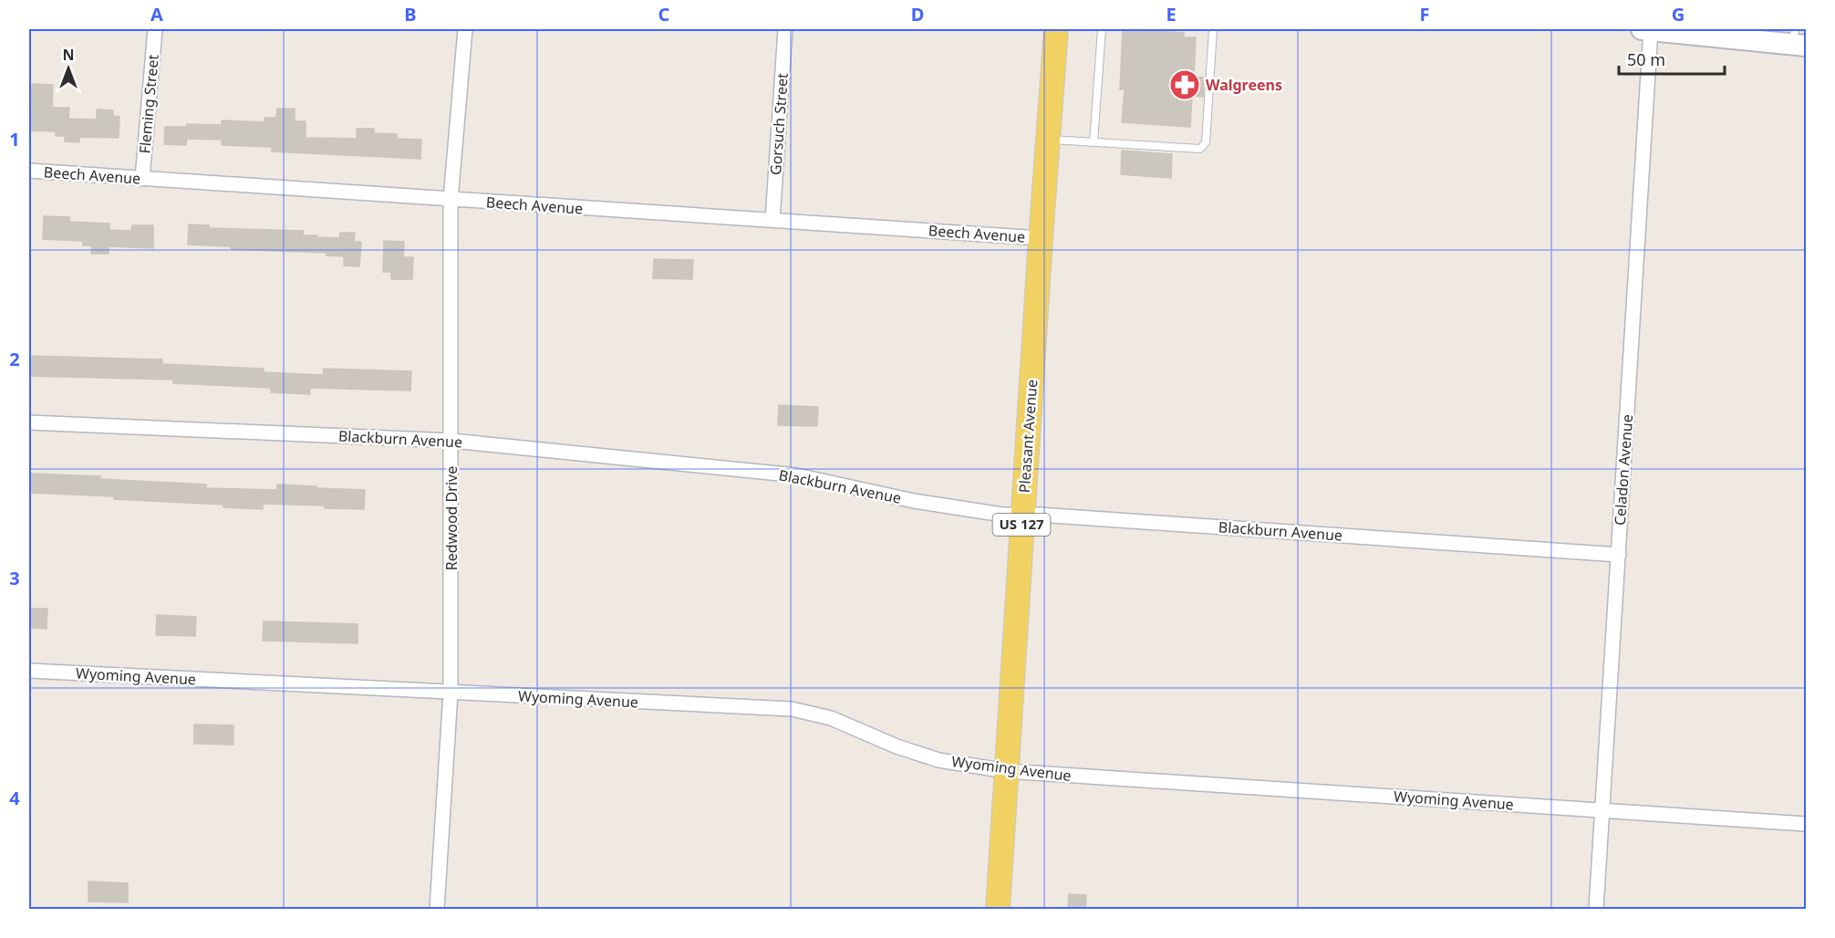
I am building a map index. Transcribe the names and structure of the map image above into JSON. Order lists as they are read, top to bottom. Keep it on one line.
{"streets":{"main road":["Pleasant Avenue","US 127"],"street":["Fleming Street","Gorsuch Street","Beech Avenue","Blackburn Avenue","Celadon Avenue","Redwood Drive","Wyoming Avenue"]},"crossings":[["Fleming Street","Beech Avenue"],["Gorsuch Street","Beech Avenue"],["Beech Avenue","Pleasant Avenue"],["Beech Avenue","Redwood Drive"],["Pleasant Avenue","Blackburn Avenue"],["Pleasant Avenue","Wyoming Avenue"],["Blackburn Avenue","Celadon Avenue"],["Blackburn Avenue","Redwood Drive"],["Celadon Avenue","Wyoming Avenue"],["Redwood Drive","Wyoming Avenue"]],"places":{"pharmacy":["Walgreens"]},"scale_bar":"50 m","north":"top","grid":{"columns":["A","B","C","D","E","F","G"],"rows":["1","2","3","4"]}}
